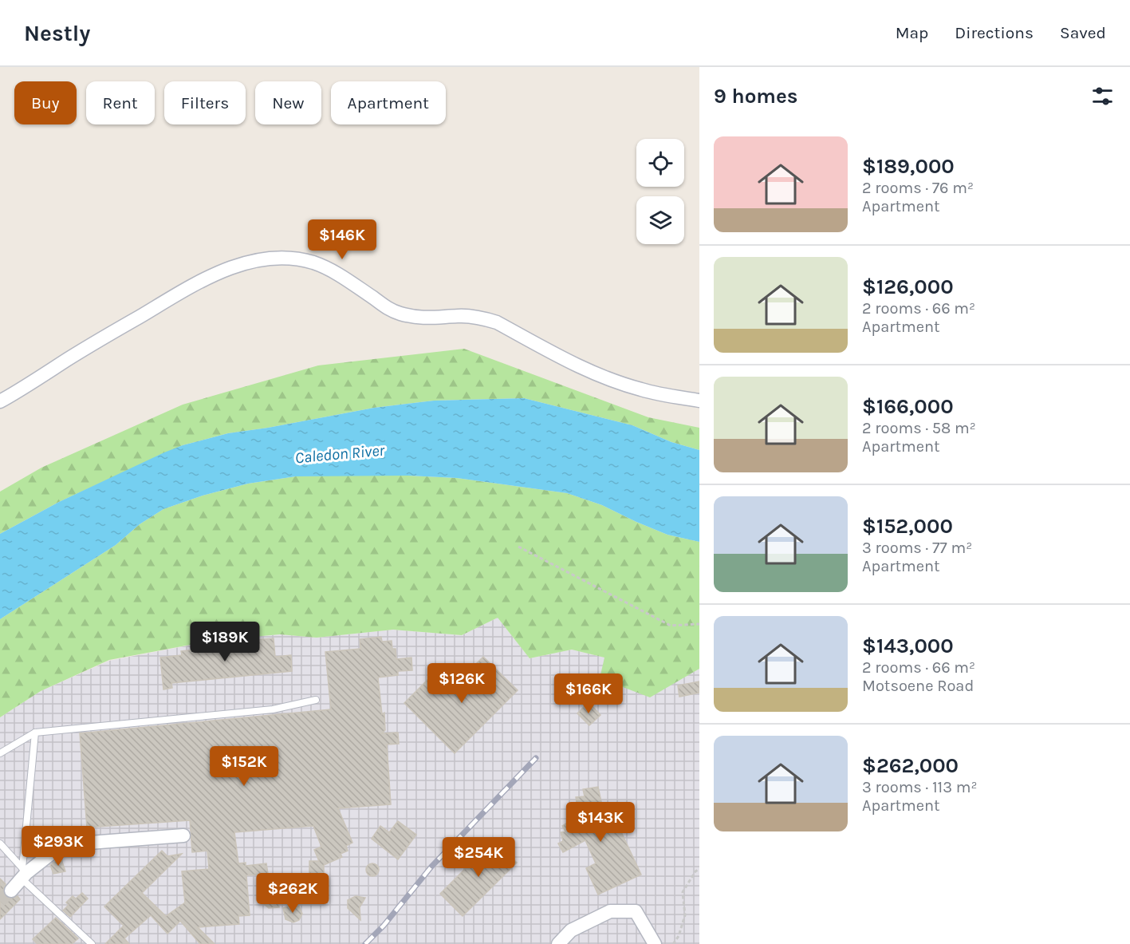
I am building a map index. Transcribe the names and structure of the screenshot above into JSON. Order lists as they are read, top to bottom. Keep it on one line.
{"water":["Caledon River"],"page":{"header":"Nestly","nav":["Map","Directions","Saved"],"heading":"9 homes","chip":["Buy","Rent","Filters","New","Apartment"],"list":[{"name":"$189,000","note":"2 rooms · 76 m² · Apartment"},{"name":"$126,000","note":"2 rooms · 66 m² · Apartment"},{"name":"$166,000","note":"2 rooms · 58 m² · Apartment"},{"name":"$152,000","note":"3 rooms · 77 m² · Apartment"},{"name":"$143,000","note":"2 rooms · 66 m² · Motsoene Road"},{"name":"$262,000","note":"3 rooms · 113 m² · Apartment"}],"price":["$146K","$189K","$126K","$166K","$152K","$143K","$293K","$254K","$262K"]}}
